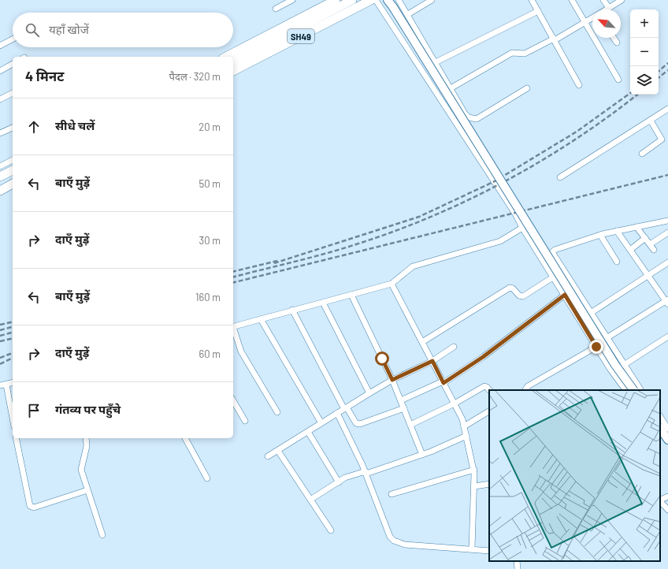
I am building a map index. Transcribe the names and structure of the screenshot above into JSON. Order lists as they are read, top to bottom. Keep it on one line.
{"streets":{"main road":["SH49"]},"north":"top left","page":{"map_buttons":["+","−"],"search":"यहाँ खोजें","heading":["4 मिनट","पैदल · 320 m"],"list":[["सीधे चलें","20 m"],["बाएँ मुड़ें","50 m"],["दाएँ मुड़ें","30 m"],["बाएँ मुड़ें","160 m"],["दाएँ मुड़ें","60 m"],"गंतव्य पर पहुँचे"]}}
